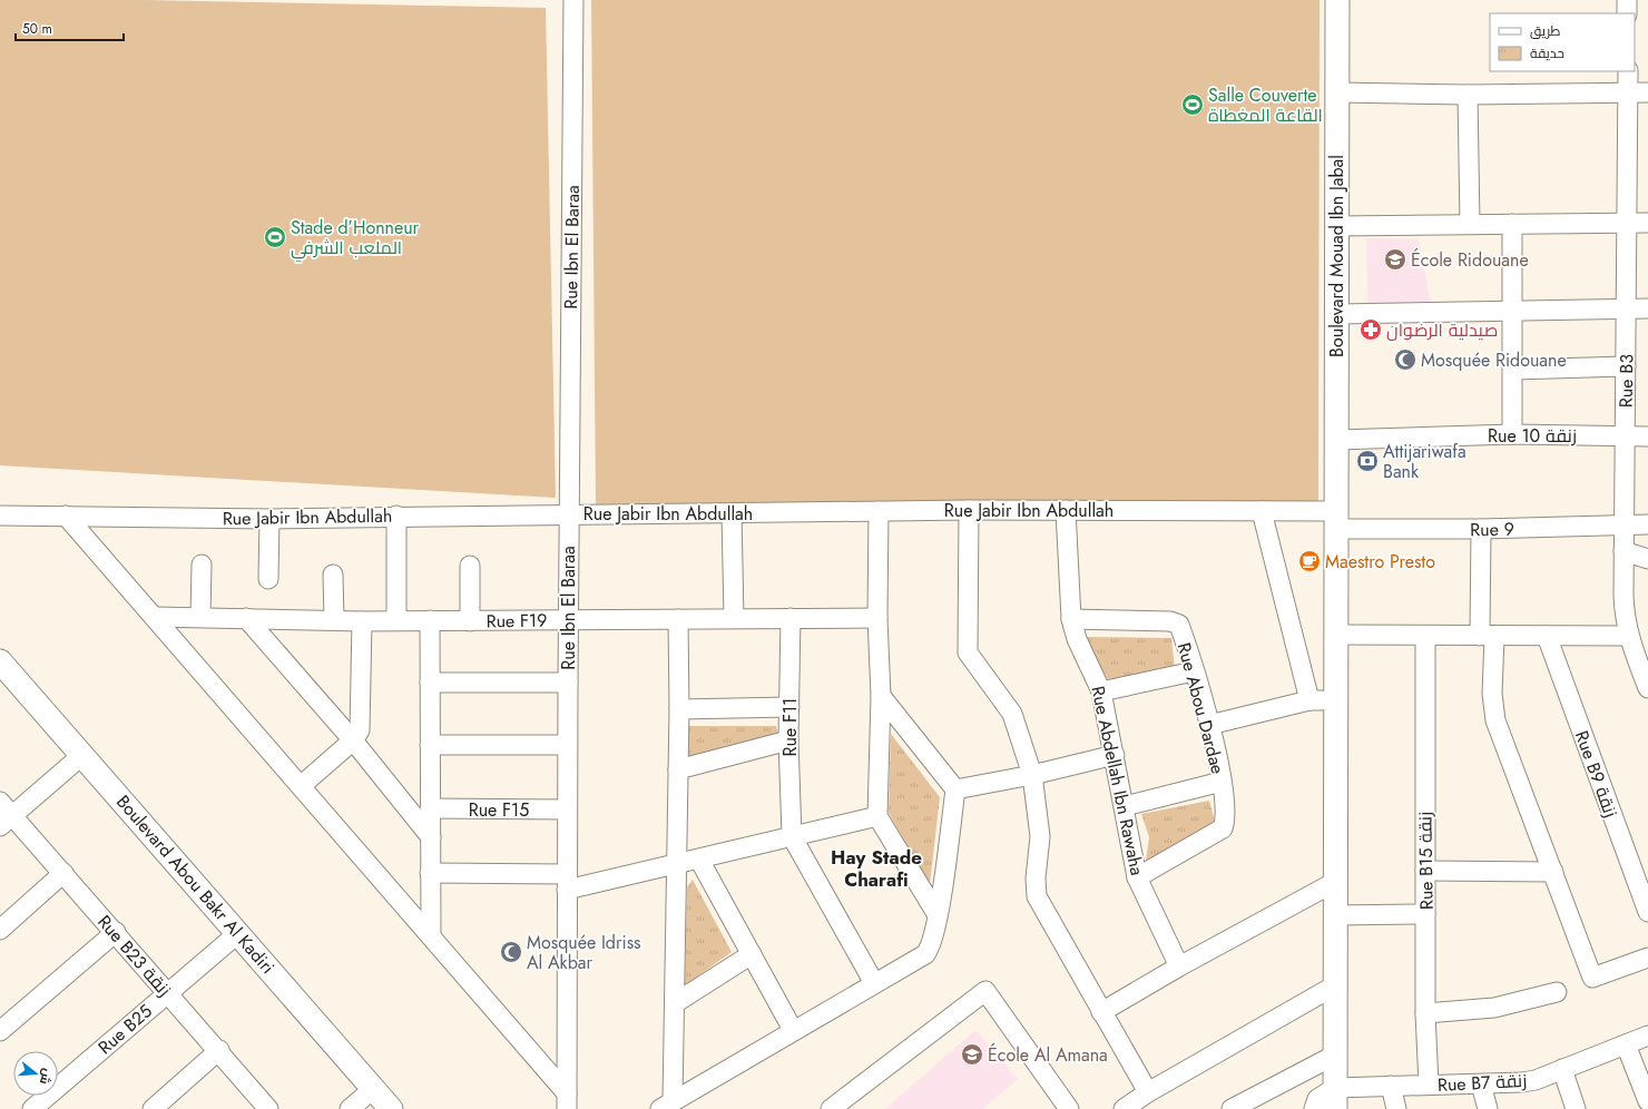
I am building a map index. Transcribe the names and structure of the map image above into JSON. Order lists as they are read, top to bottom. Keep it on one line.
{"streets":{"main road":["Boulevard Mouad Ibn Jabal","Boulevard Abou Bakr Al Kadiri"],"street":["Rue Ibn El Baraa","Rue B3","Rue 10 زنقة","Rue Jabir Ibn Abdullah","Rue 9","Rue F19","Rue Abou Dardae","Rue F11","Rue B9 زنقة","Rue Abdellah Ibn Rawaha","Rue F15","Rue B15 زنقة","Rue B23 زنقة","Rue B25","Rue B7 زنقة"]},"crossings":[["Rue Ibn El Baraa","Rue Jabir Ibn Abdullah"],["Rue Ibn El Baraa","Rue F19"],["Rue Ibn El Baraa","Rue F15"],["Boulevard Mouad Ibn Jabal","Rue 10 زنقة"],["Boulevard Mouad Ibn Jabal","Rue Jabir Ibn Abdullah"],["Boulevard Mouad Ibn Jabal","Rue 9"],["Boulevard Mouad Ibn Jabal","Rue B7 زنقة"],["Rue B3","Rue 10 زنقة"],["Rue B3","Rue 9"],["Rue Jabir Ibn Abdullah","Rue 9"],["Rue Jabir Ibn Abdullah","Rue Abdellah Ibn Rawaha"],["Rue F19","Rue F11"],["Rue Abou Dardae","Rue Abdellah Ibn Rawaha"],["Rue B15 زنقة","Rue B7 زنقة"],["Boulevard Abou Bakr Al Kadiri","Rue B25"],["Rue B23 زنقة","Rue B25"]],"districts":["Hay Stade Charafi"],"places":{"sports":["Salle Couverte القاعة المغطاة","Stade d’Honneur الملعب الشرفي"],"school or university":["École Ridouane","École Al Amana"],"pharmacy":["صيدلية الرضوان"],"mosque":["Mosquée Ridouane","Mosquée Idriss Al Akbar"],"bank":["Attijariwafa Bank"],"cafe":["Maestro Presto"]},"legend":["طريق","حديقة"],"scale_bar":"50 m","north":"right"}
